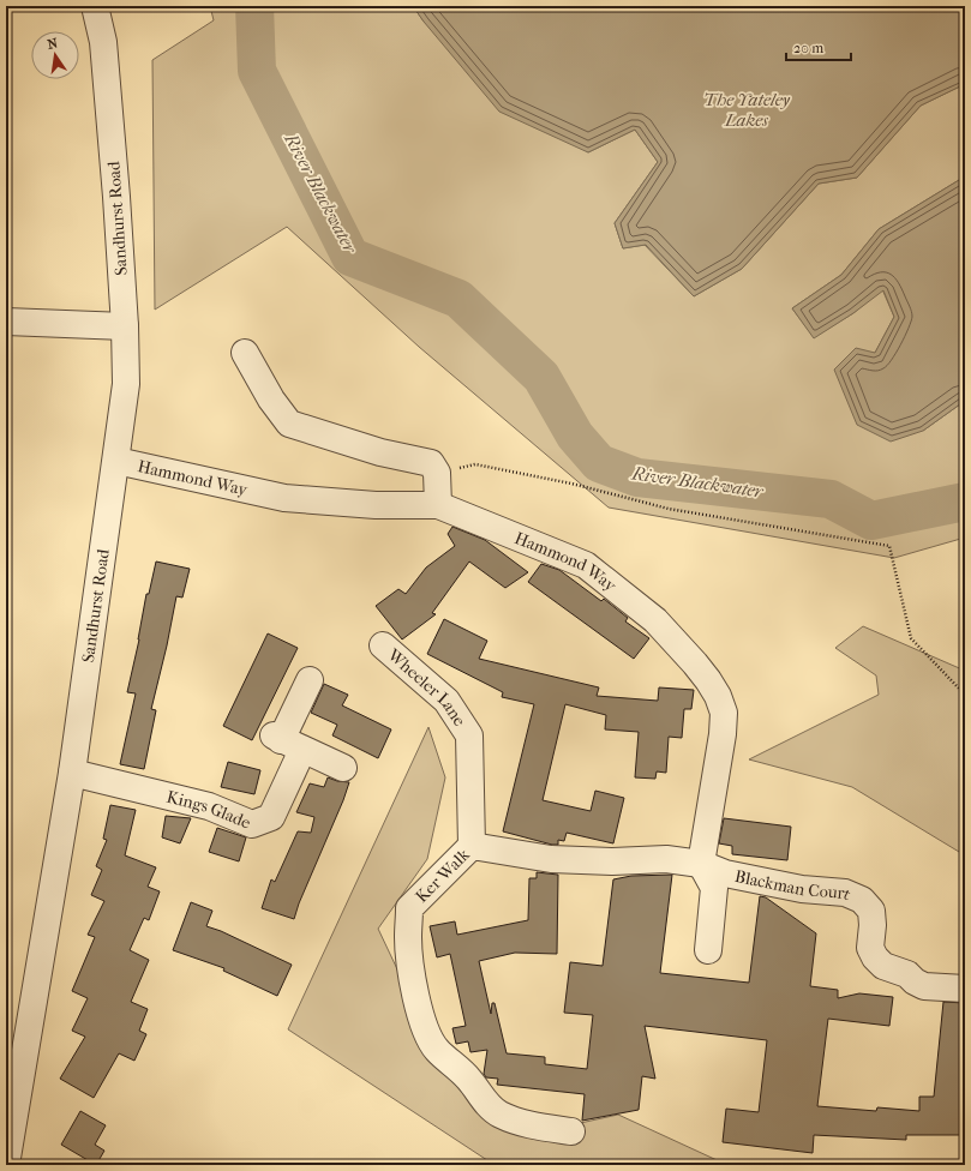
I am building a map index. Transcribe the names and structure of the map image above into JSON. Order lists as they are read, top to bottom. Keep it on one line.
{"streets":{"street":["Sandhurst Road","Hammond Way","Wheeler Lane","Kings Glade","Ker Walk","Blackman Court"]},"crossings":[["Sandhurst Road","Hammond Way"],["Sandhurst Road","Kings Glade"],["Hammond Way","Ker Walk"],["Hammond Way","Blackman Court"],["Wheeler Lane","Ker Walk"],["Ker Walk","Blackman Court"]],"water":["The Yateley Lakes","River Blackwater"],"scale_bar":"20 m","north":"top"}
